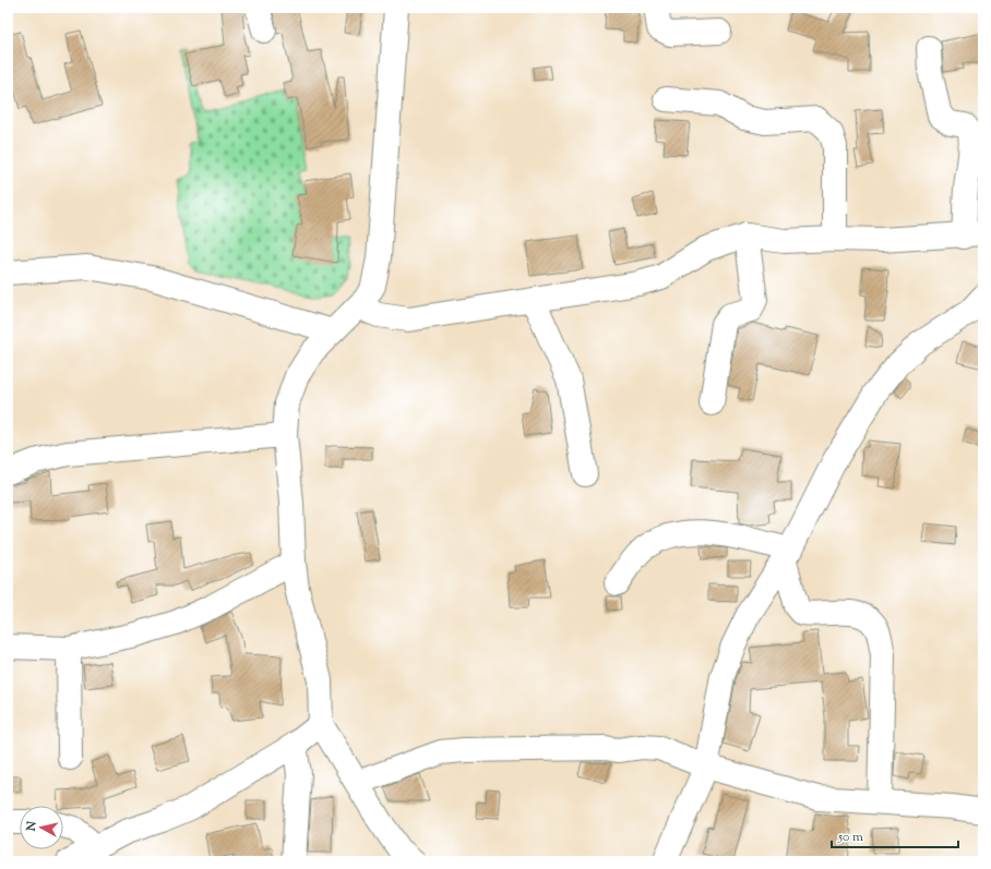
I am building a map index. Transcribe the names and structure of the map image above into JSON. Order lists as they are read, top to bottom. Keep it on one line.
{"scale_bar":"50 m","north":"left"}
